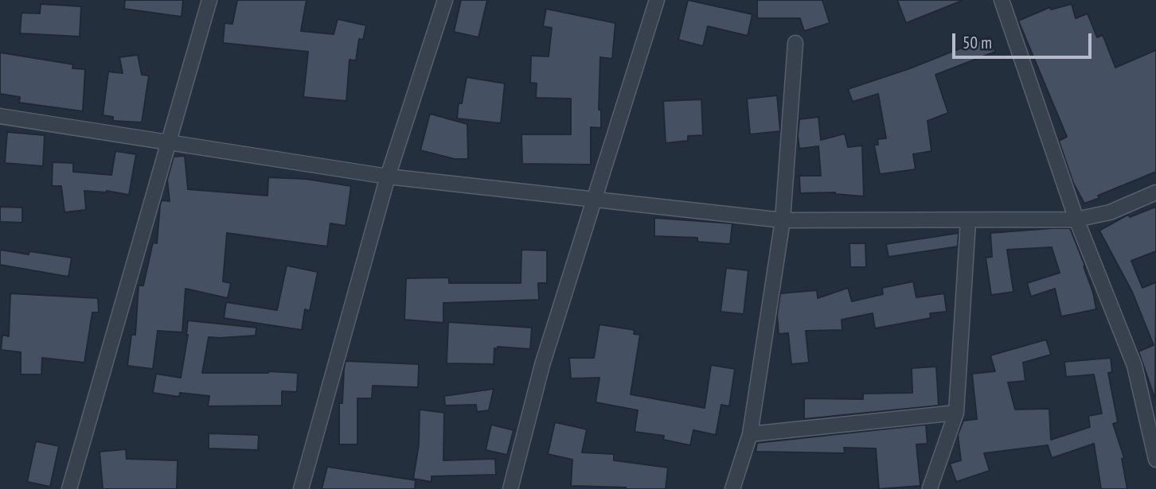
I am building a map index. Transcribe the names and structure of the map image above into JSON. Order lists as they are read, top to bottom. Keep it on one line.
{"scale_bar":"50 m"}
